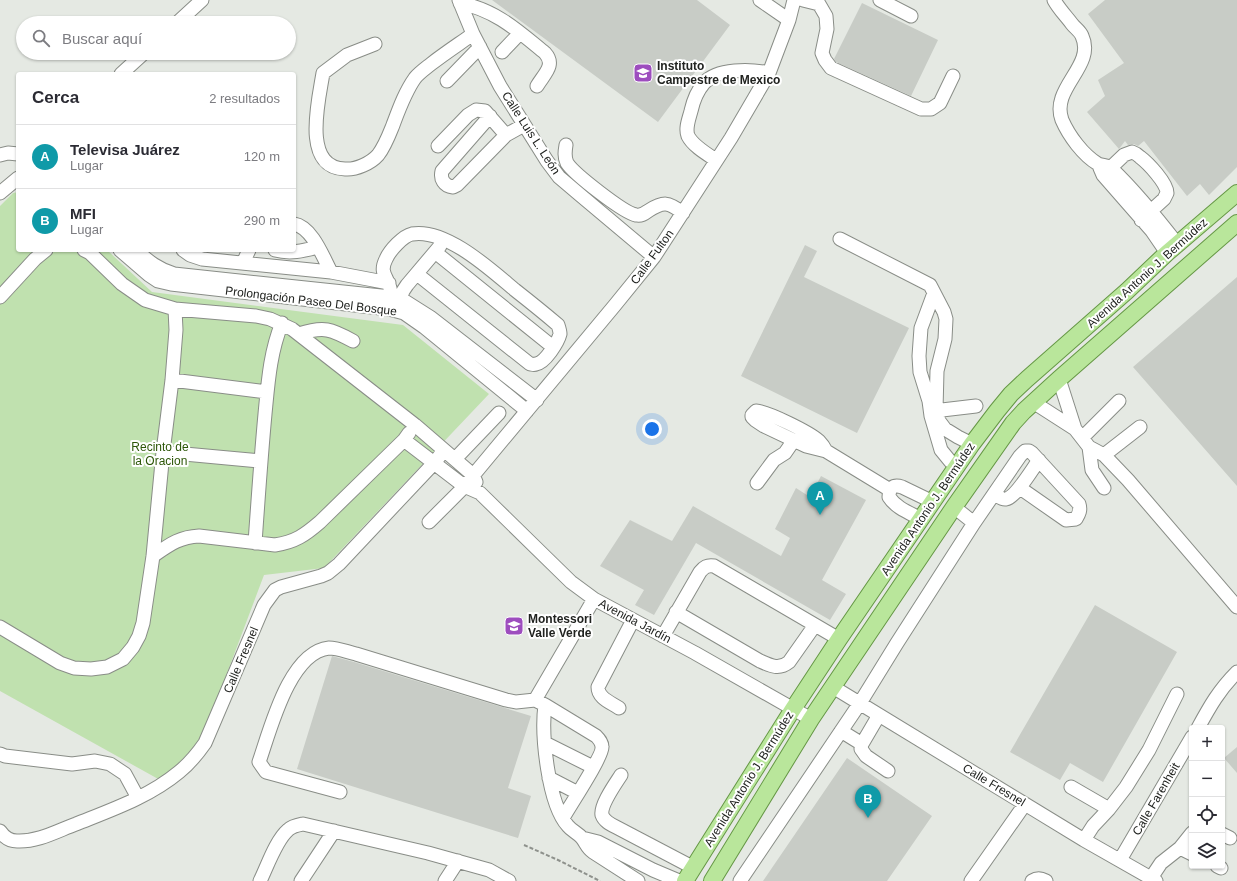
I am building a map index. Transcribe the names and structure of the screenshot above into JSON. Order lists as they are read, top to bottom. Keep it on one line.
{"streets":{"main road":["Avenida Antonio J. Bermúdez"],"street":["Calle Luis L. León","Calle Fulton","Prolongación Paseo Del Bosque","Avenida Jardín","Calle Fresnel","Calle Farenheit"]},"crossings":[["Calle Luis L. León","Calle Fulton"],["Calle Fulton","Prolongación Paseo Del Bosque"],["Calle Fulton","Avenida Jardín"],["Avenida Antonio J. Bermúdez","Avenida Jardín"],["Avenida Antonio J. Bermúdez","Calle Fresnel"],["Calle Fresnel","Calle Farenheit"]],"parks":["Recinto de la Oracion"],"places":{"school or university":["Instituto Campestre de Mexico","Montessori Valle Verde"]},"page":{"search":"Buscar aquí","heading":["Cerca","2 resultados"],"list":[{"mark":"A","name":"Televisa Juárez","note":"Lugar","value":"120 m"},{"mark":"B","name":"MFI","note":"Lugar","value":"290 m"}],"pins":["A","B"],"map_buttons":["+","−"]}}
